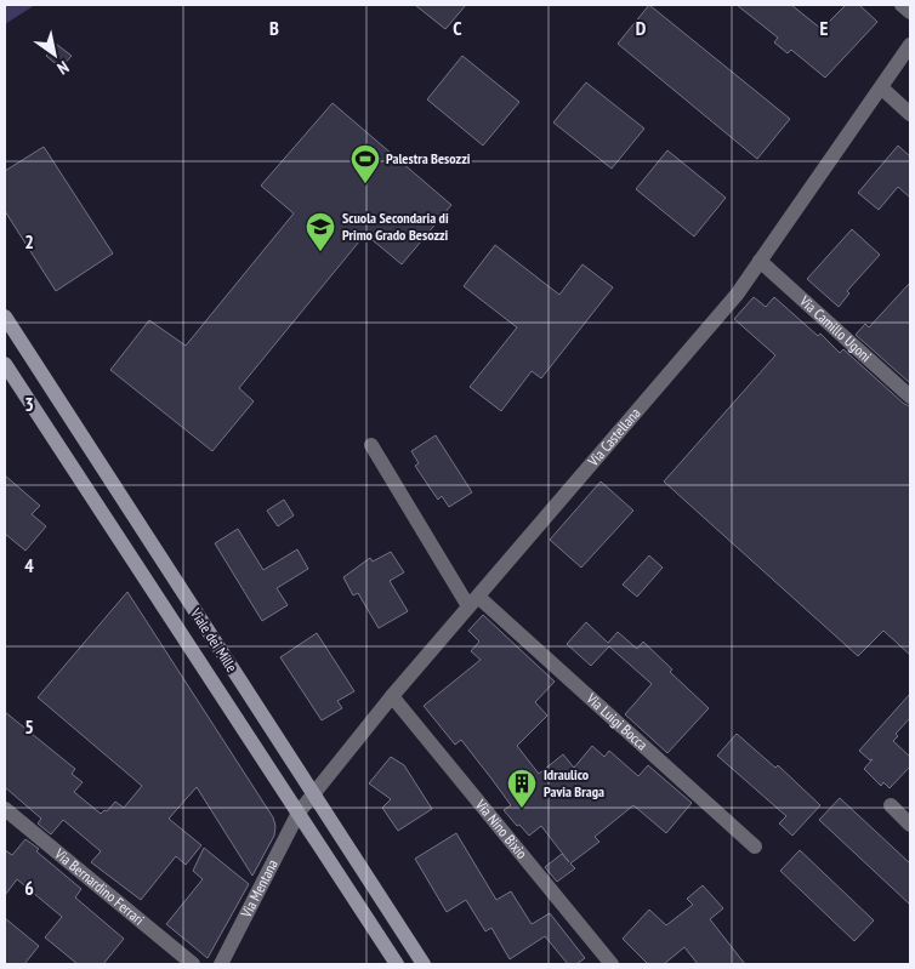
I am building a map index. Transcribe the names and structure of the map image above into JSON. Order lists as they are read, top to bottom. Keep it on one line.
{"streets":{"main road":["Viale dei Mille"],"street":["Via Camillo Ugoni","Via Castellana","Via Luigi Bocca","Via Nino Bixio","Via Bernardino Ferrari","Via Mentana"]},"crossings":[["Via Camillo Ugoni","Via Castellana"],["Via Castellana","Viale dei Mille"],["Via Castellana","Via Luigi Bocca"],["Via Castellana","Via Nino Bixio"],["Via Castellana","Via Mentana"],["Viale dei Mille","Via Mentana"]],"places":{"sports":["Palestra Besozzi"],"school or university":["Scuola Secondaria di Primo Grado Besozzi"],"building":["Idraulico Pavia Braga"]},"north":"bottom right","grid":{"columns":["B","C","D","E"],"rows":["2","3","4","5","6"]}}
